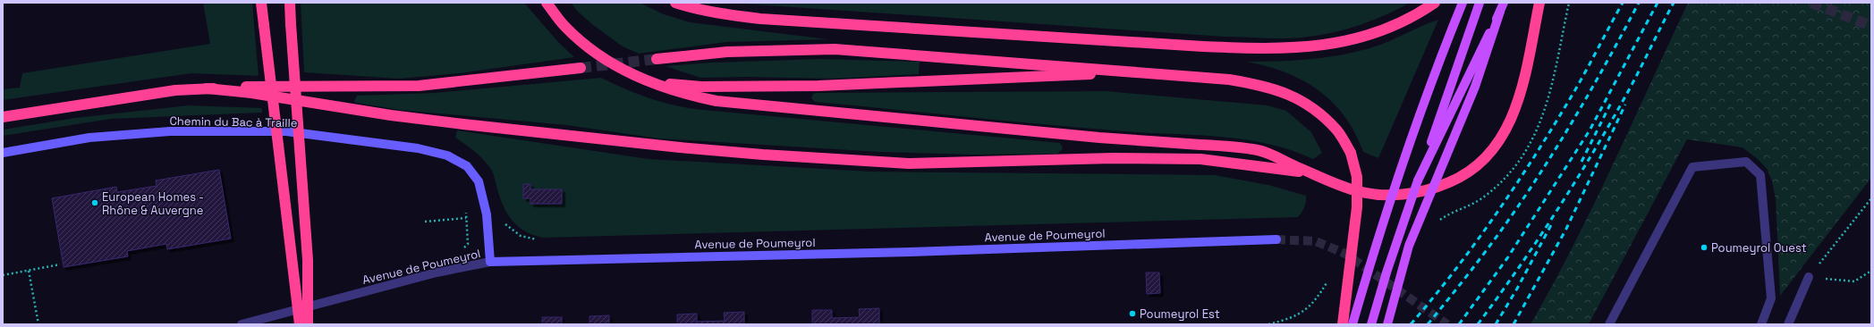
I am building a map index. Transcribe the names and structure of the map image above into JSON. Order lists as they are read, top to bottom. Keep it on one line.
{"streets":{"main road":["Chemin du Bac à Traille","Avenue de Poumeyrol"]},"crossings":[["Chemin du Bac à Traille","Avenue de Poumeyrol"]],"places":["European Homes - Rhône & Auvergne","Poumeyrol Ouest","Poumeyrol Est"]}
